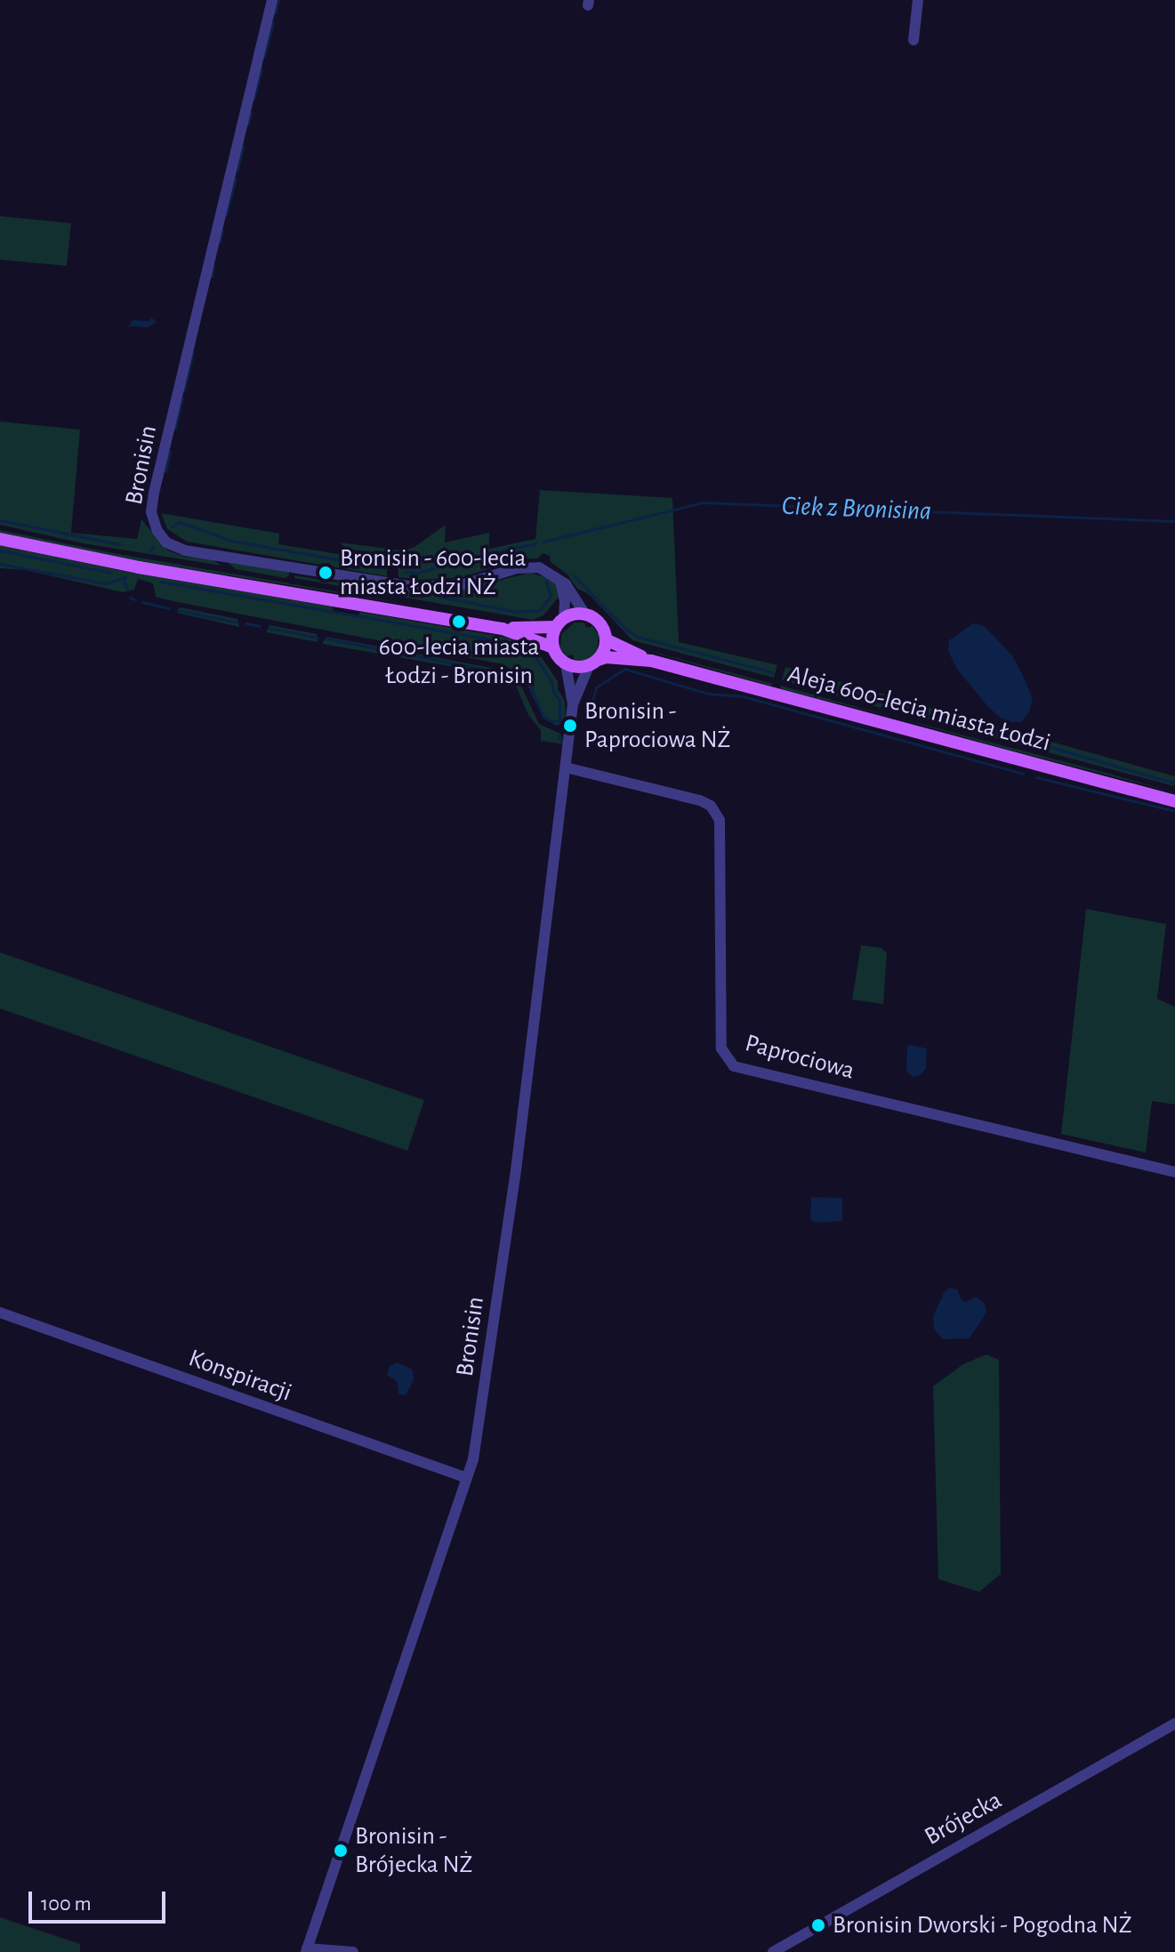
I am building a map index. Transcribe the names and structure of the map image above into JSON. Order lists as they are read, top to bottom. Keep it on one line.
{"streets":{"main road":["Aleja 600-lecia miasta Łodzi"],"street":["Bronisin","Paprociowa","Konspiracji","Brójecka"]},"crossings":[["Bronisin","Aleja 600-lecia miasta Łodzi"],["Bronisin","Paprociowa"],["Bronisin","Konspiracji"]],"water":["Ciek z Bronisina"],"places":["Bronisin - 600-lecia miasta Łodzi NŻ","600-lecia miasta Łodzi - Bronisin","Bronisin - Paprociowa NŻ","Bronisin - Brójecka NŻ","Bronisin Dworski - Pogodna NŻ"],"scale_bar":"100 m"}
